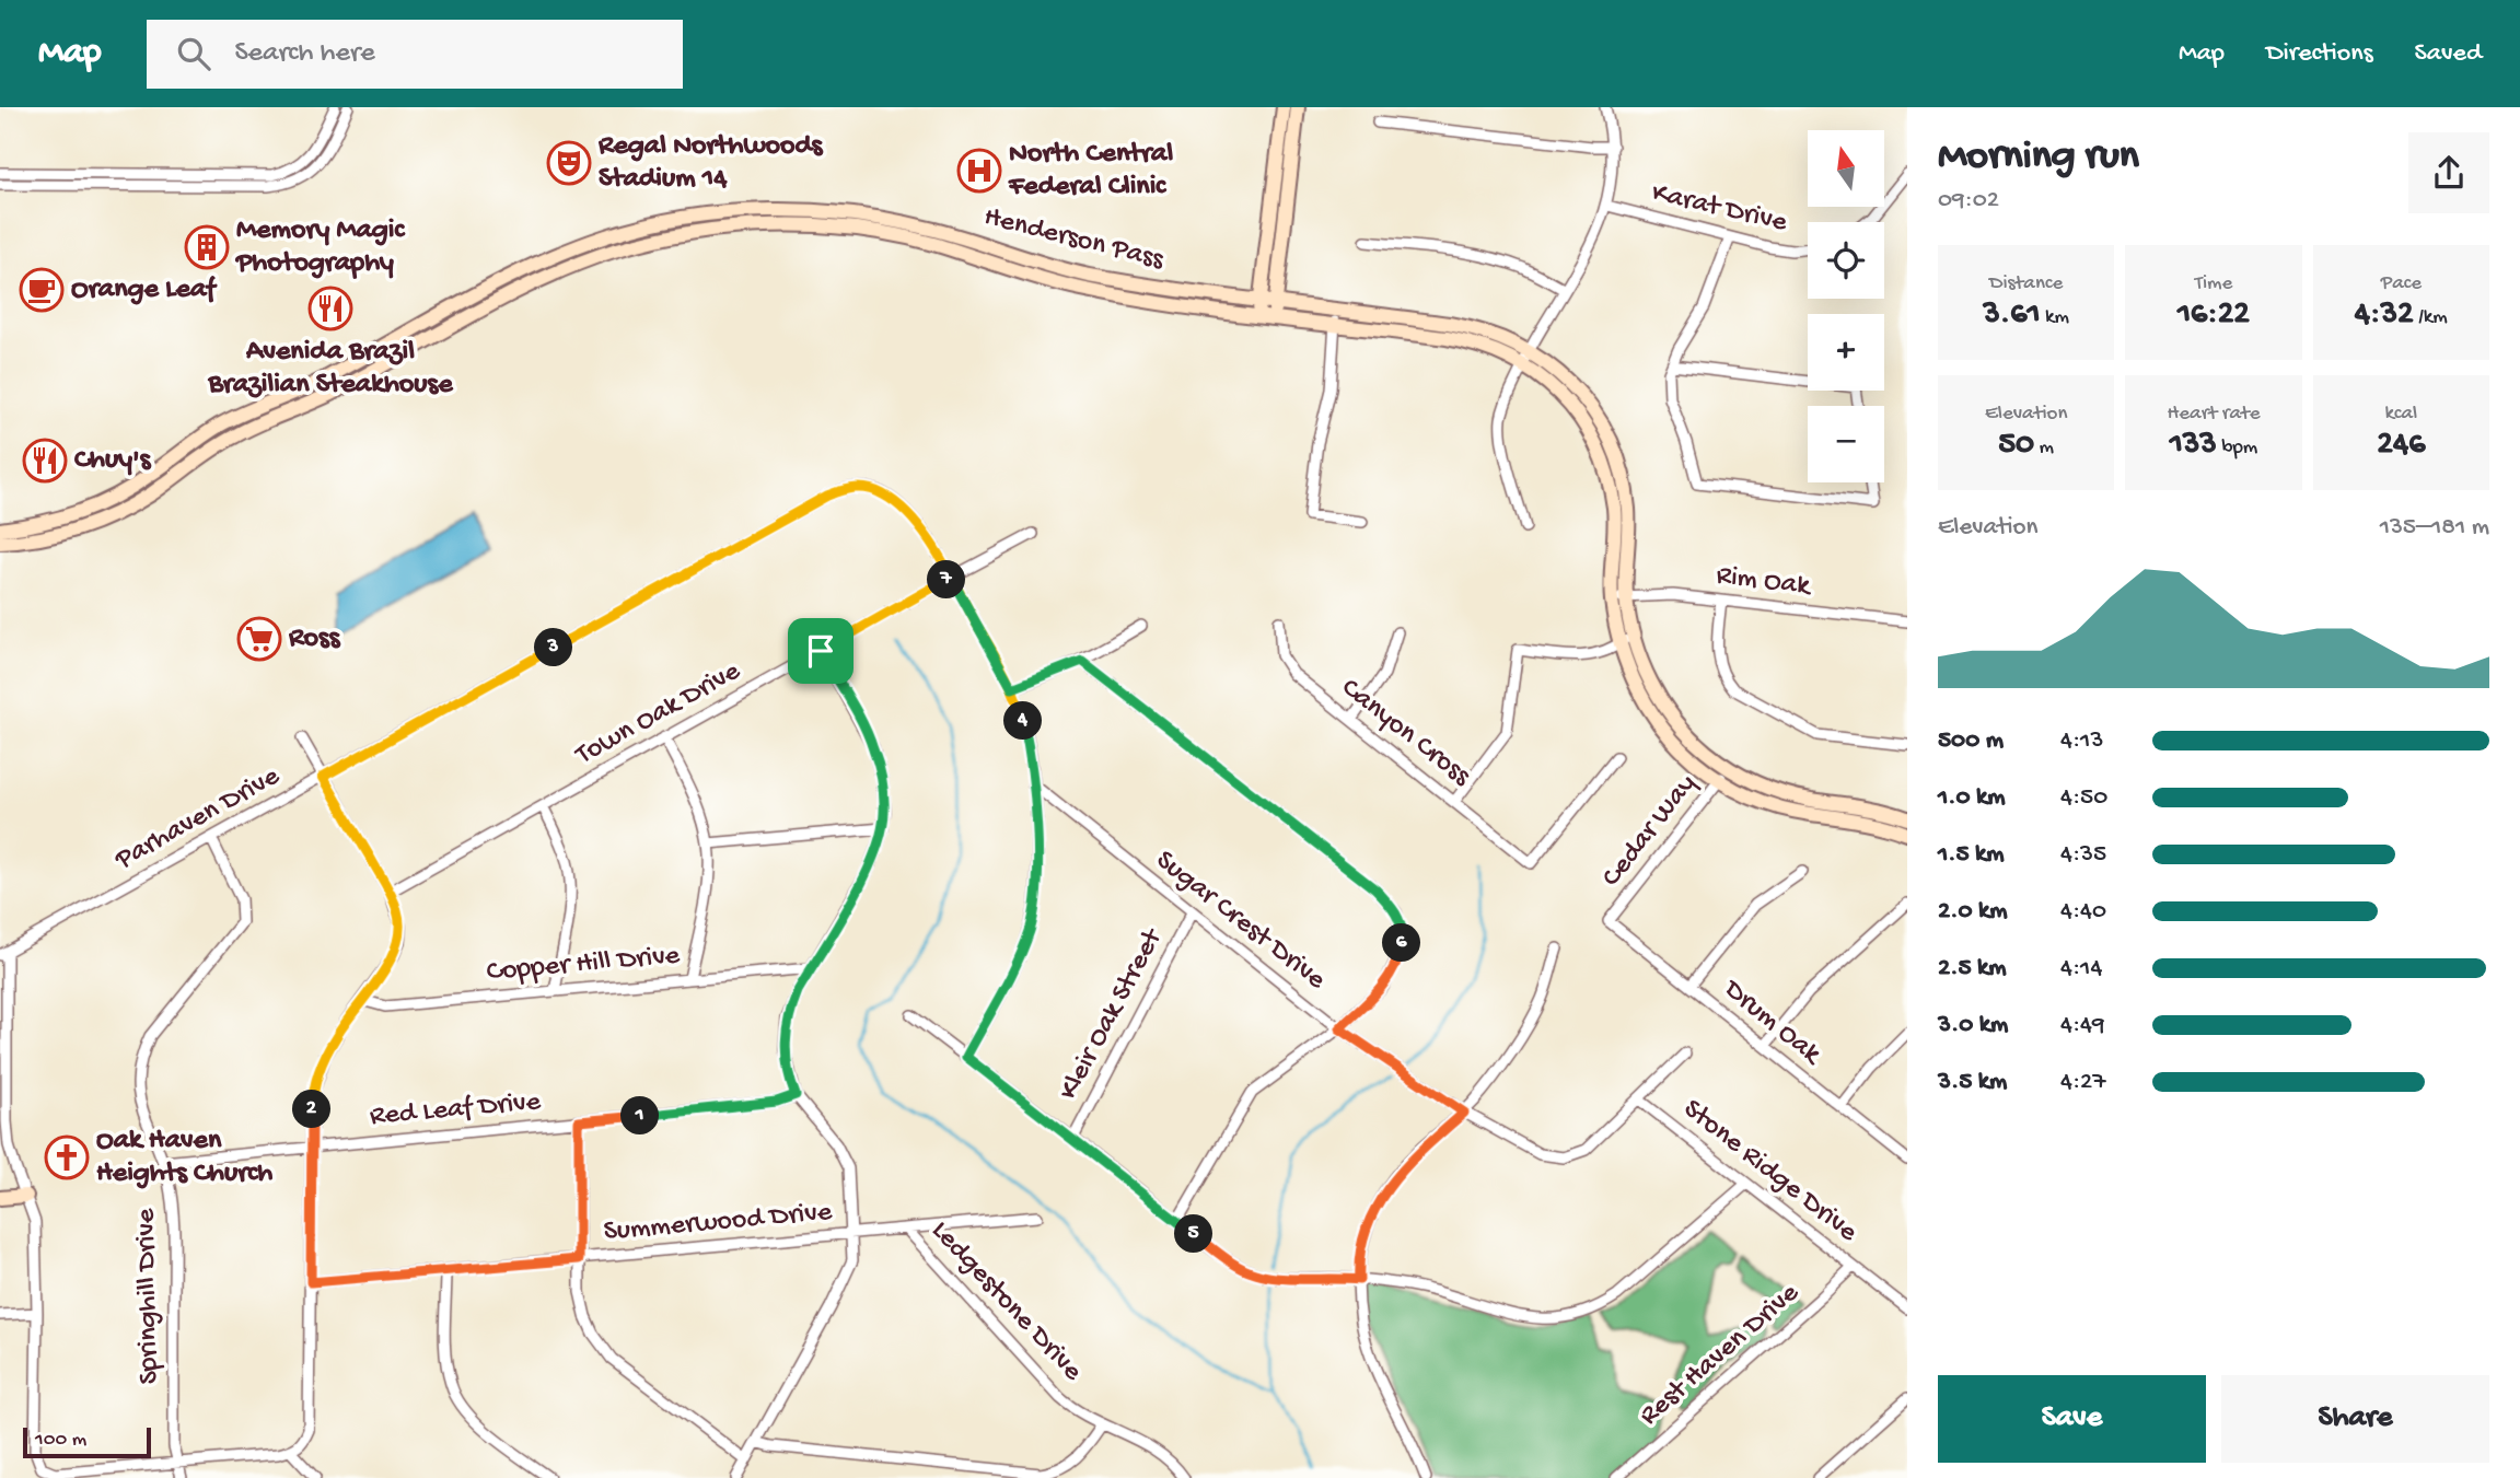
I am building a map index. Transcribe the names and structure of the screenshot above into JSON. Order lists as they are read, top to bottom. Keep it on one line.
{"streets":{"street":["Karat Drive","Henderson Pass","Rim Oak","Town Oak Drive","Canyon Cross","Parhaven Drive","Cedar Way","Sugar Crest Drive","Copper Hill Drive","Kleir Oak Street","Drum Oak","Red Leaf Drive","Stone Ridge Drive","Summerwood Drive","Springhill Drive","Ledgestone Drive","Rest Haven Drive"]},"crossings":[["Henderson Pass","Rim Oak"],["Henderson Pass","Cedar Way"],["Town Oak Drive","Parhaven Drive"],["Parhaven Drive","Sugar Crest Drive"],["Parhaven Drive","Springhill Drive"],["Cedar Way","Drum Oak"],["Sugar Crest Drive","Kleir Oak Street"],["Sugar Crest Drive","Stone Ridge Drive"],["Red Leaf Drive","Springhill Drive"],["Stone Ridge Drive","Rest Haven Drive"],["Summerwood Drive","Ledgestone Drive"]],"places":{"theatre":["Regal Northwoods Stadium 14"],"hospital":["North Central Federal Clinic"],"building":["Memory Magic Photography"],"cafe":["Orange Leaf"],"restaurant":["Avenida Brazil Brazilian Steakhouse","Chuy's"],"supermarket":["Ross"],"church":["Oak Haven Heights Church"]},"scale_bar":"100 m","north":"top","page":{"header":"Map","search":"Search here","nav":["Map","Directions","Saved"],"heading":["Morning run","09:02"],"map_buttons":["+","−"],"stats":[["Distance","3.61 km"],["Time","16:22"],["Pace","4:32 /km"],["Elevation","50 m"],["Heart rate","133 bpm"],["kcal","246"]],"chart":["Elevation","135–181 m"],"pins":["7","3","4","6","2","1","5"],"list":[{"name":"500 m","note":"4:13"},{"name":"1.0 km","note":"4:50"},{"name":"1.5 km","note":"4:35"},{"name":"2.0 km","note":"4:40"},{"name":"2.5 km","note":"4:14"},{"name":"3.0 km","note":"4:49"},{"name":"3.5 km","note":"4:27"}],"buttons":["Save","Share"],"scale":"100 m"}}
